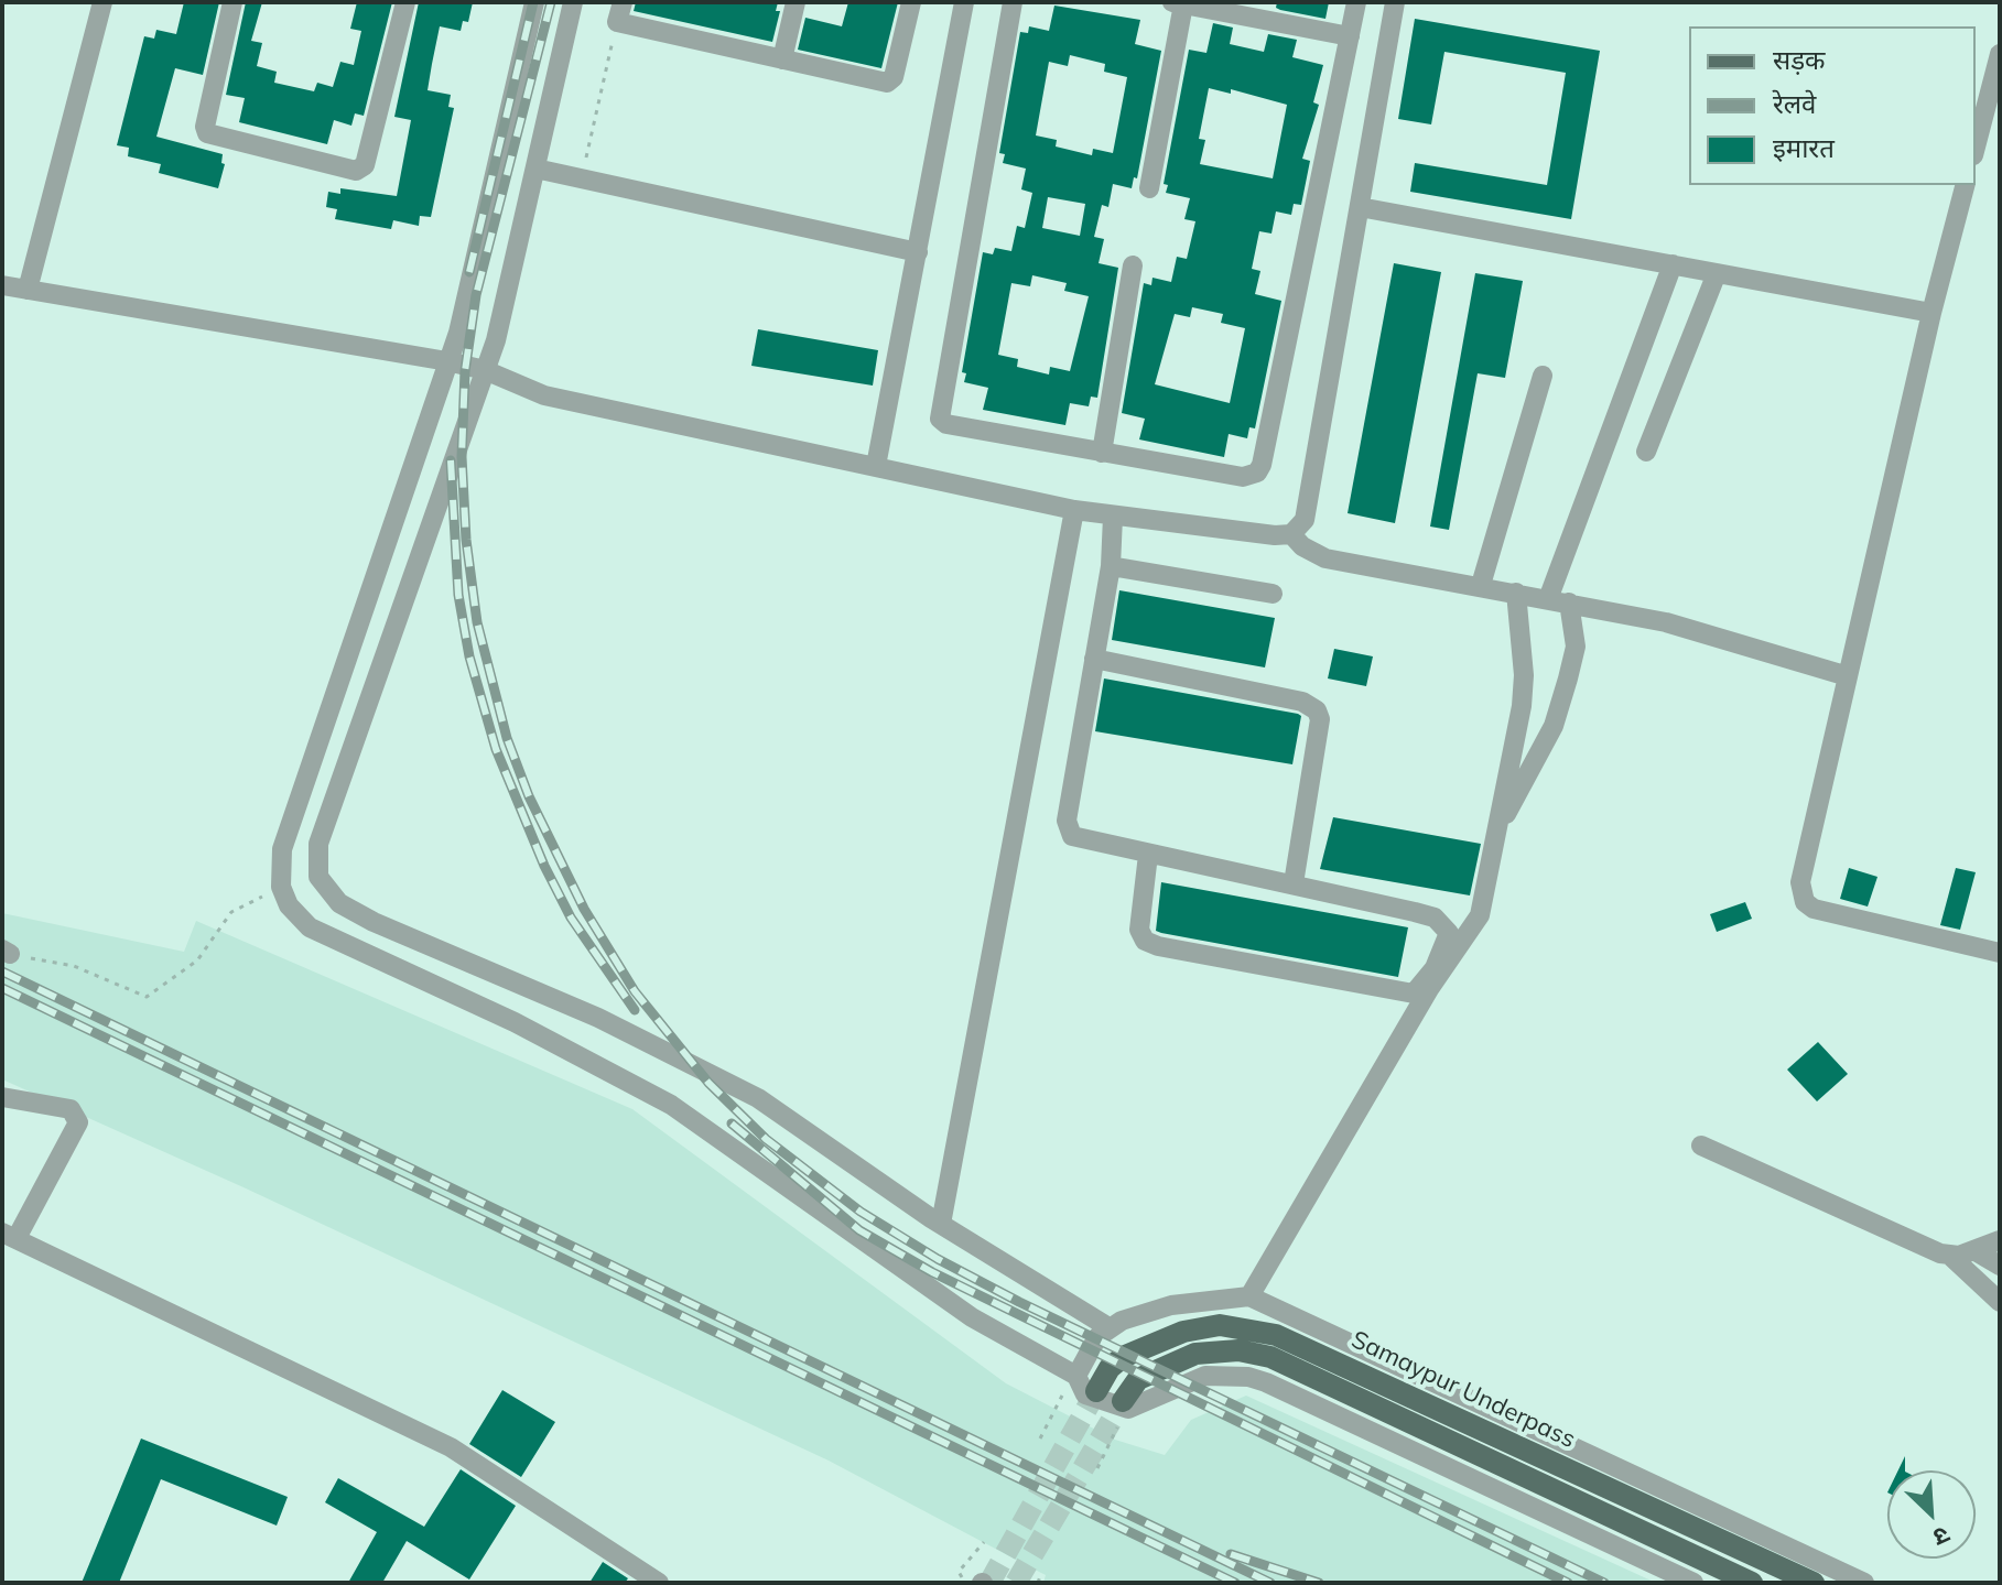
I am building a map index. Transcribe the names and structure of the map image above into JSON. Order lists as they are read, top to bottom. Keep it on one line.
{"streets":{"main road":["Samaypur Underpass"]},"legend":["सड़क","रेलवे","इमारत"],"north":"bottom right"}
